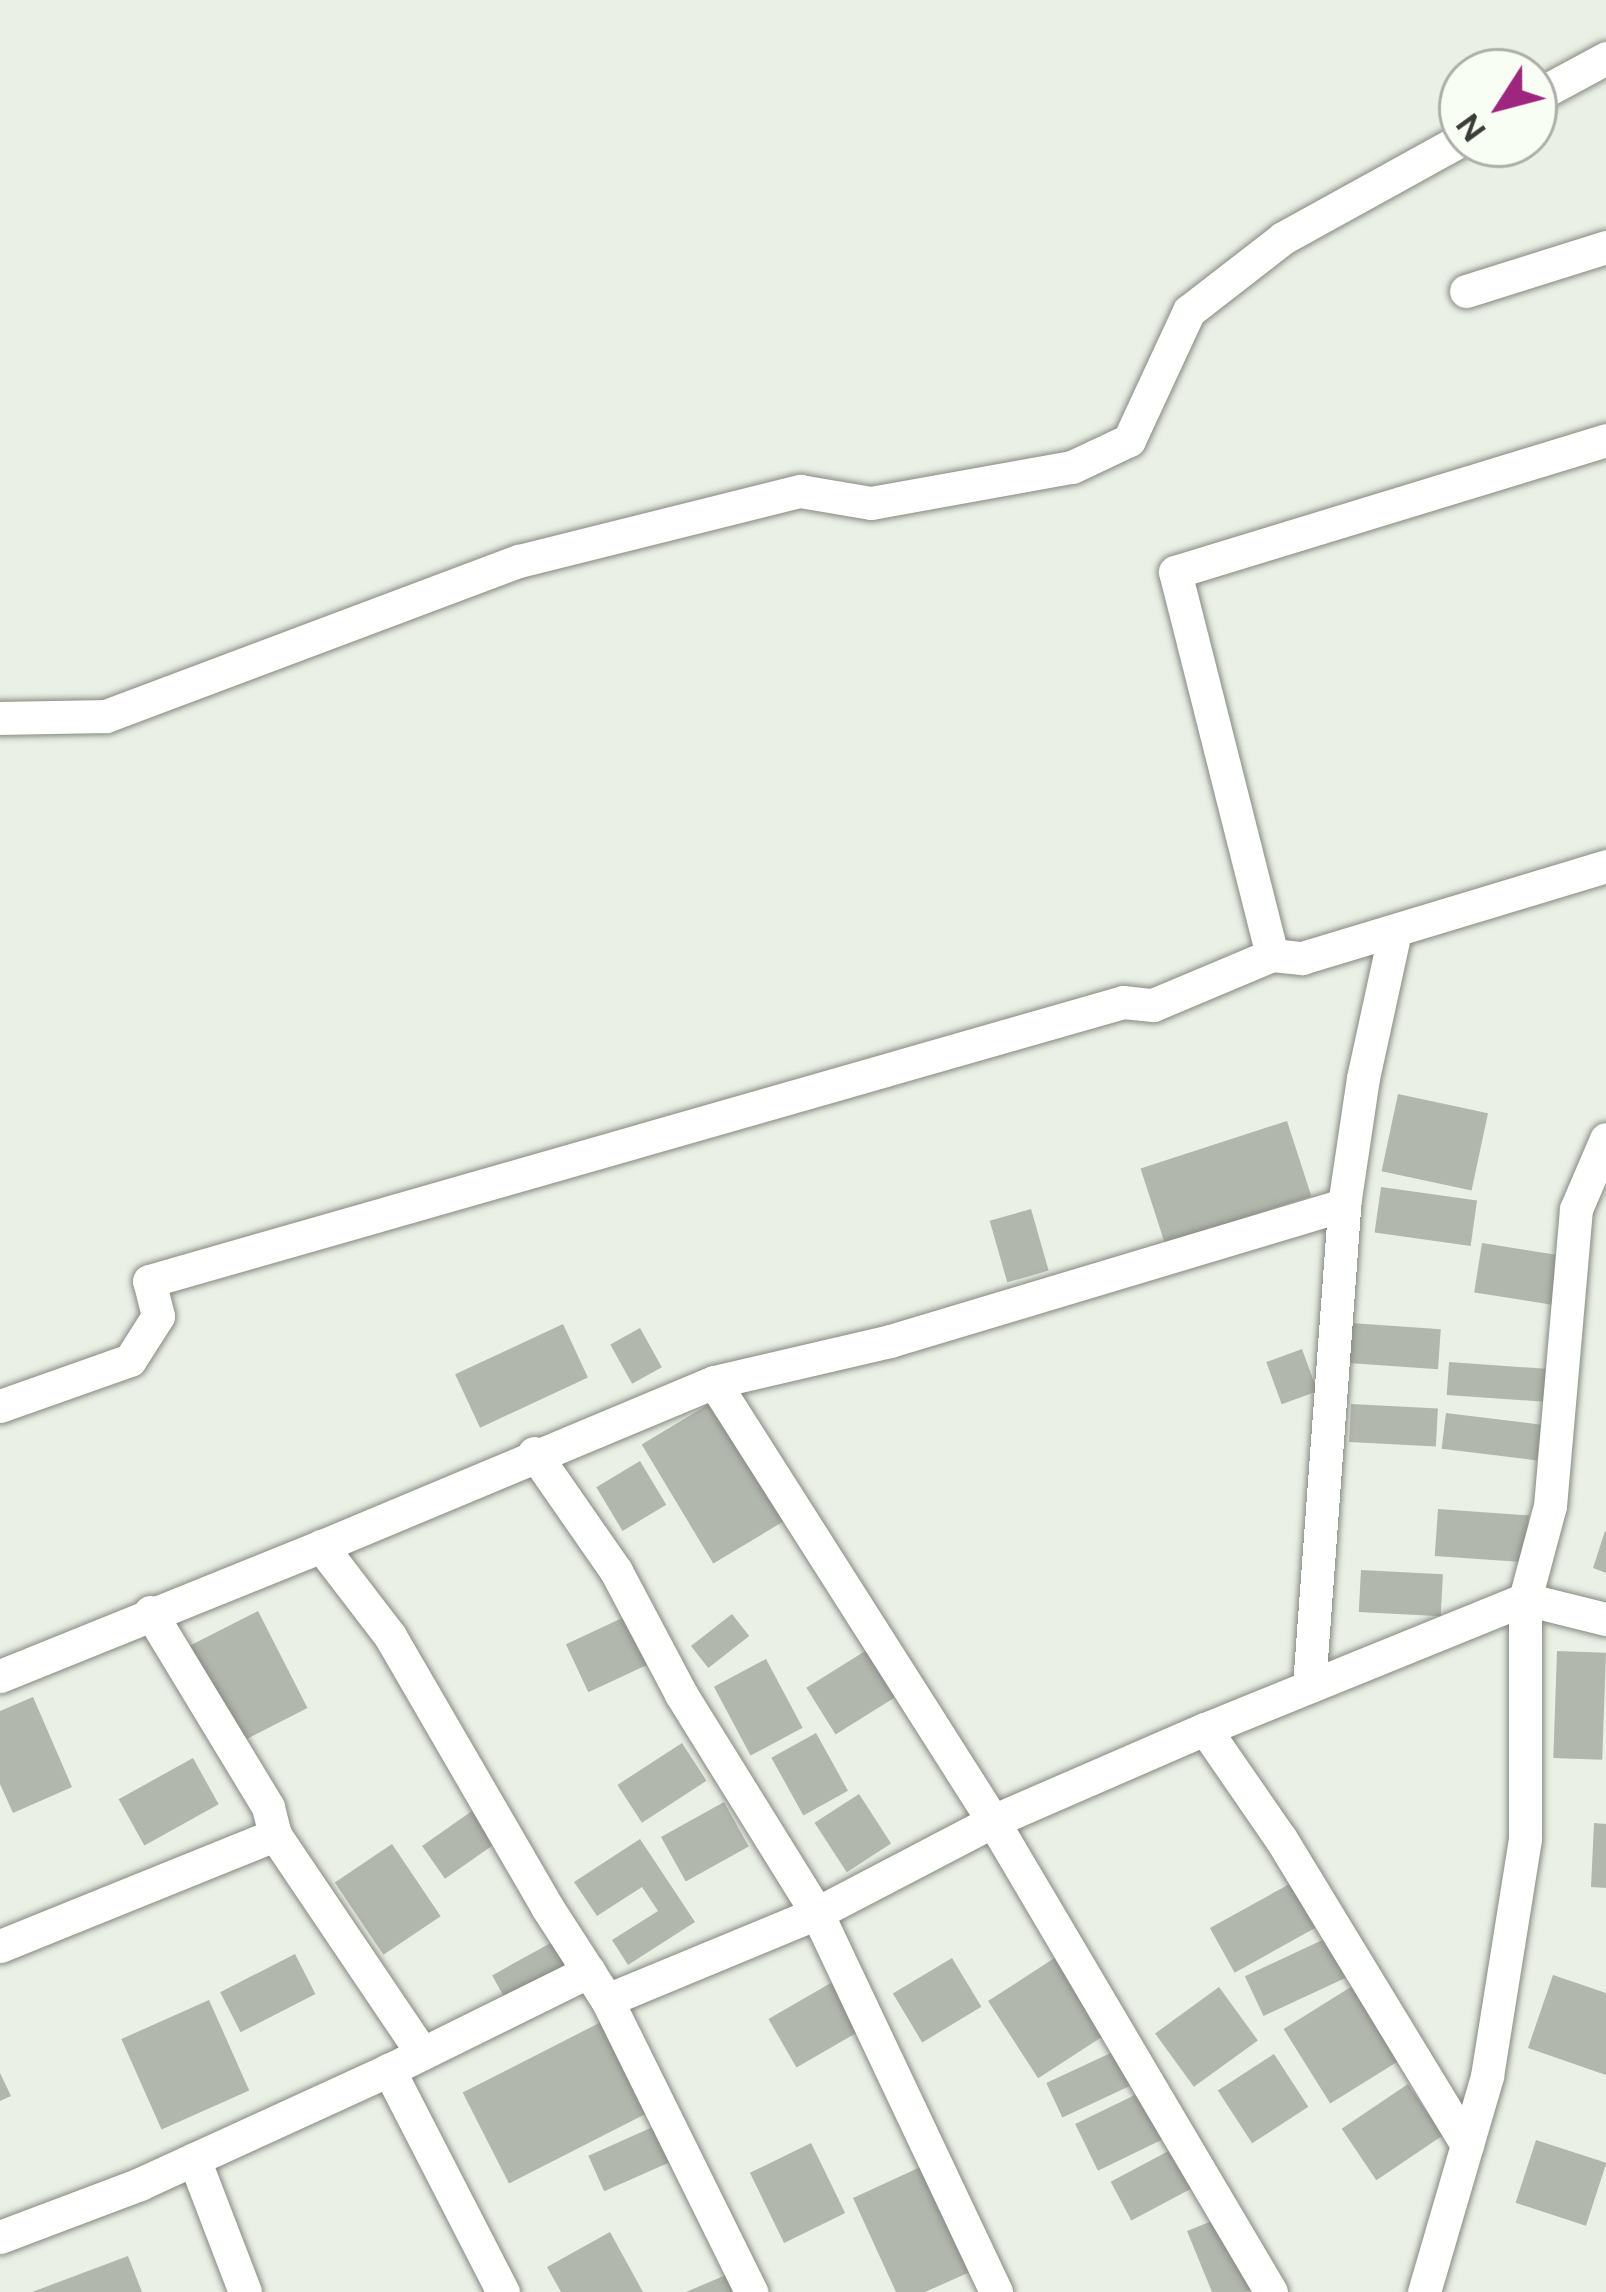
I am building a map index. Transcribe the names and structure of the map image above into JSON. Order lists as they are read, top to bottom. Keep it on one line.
{"north":"bottom left"}
